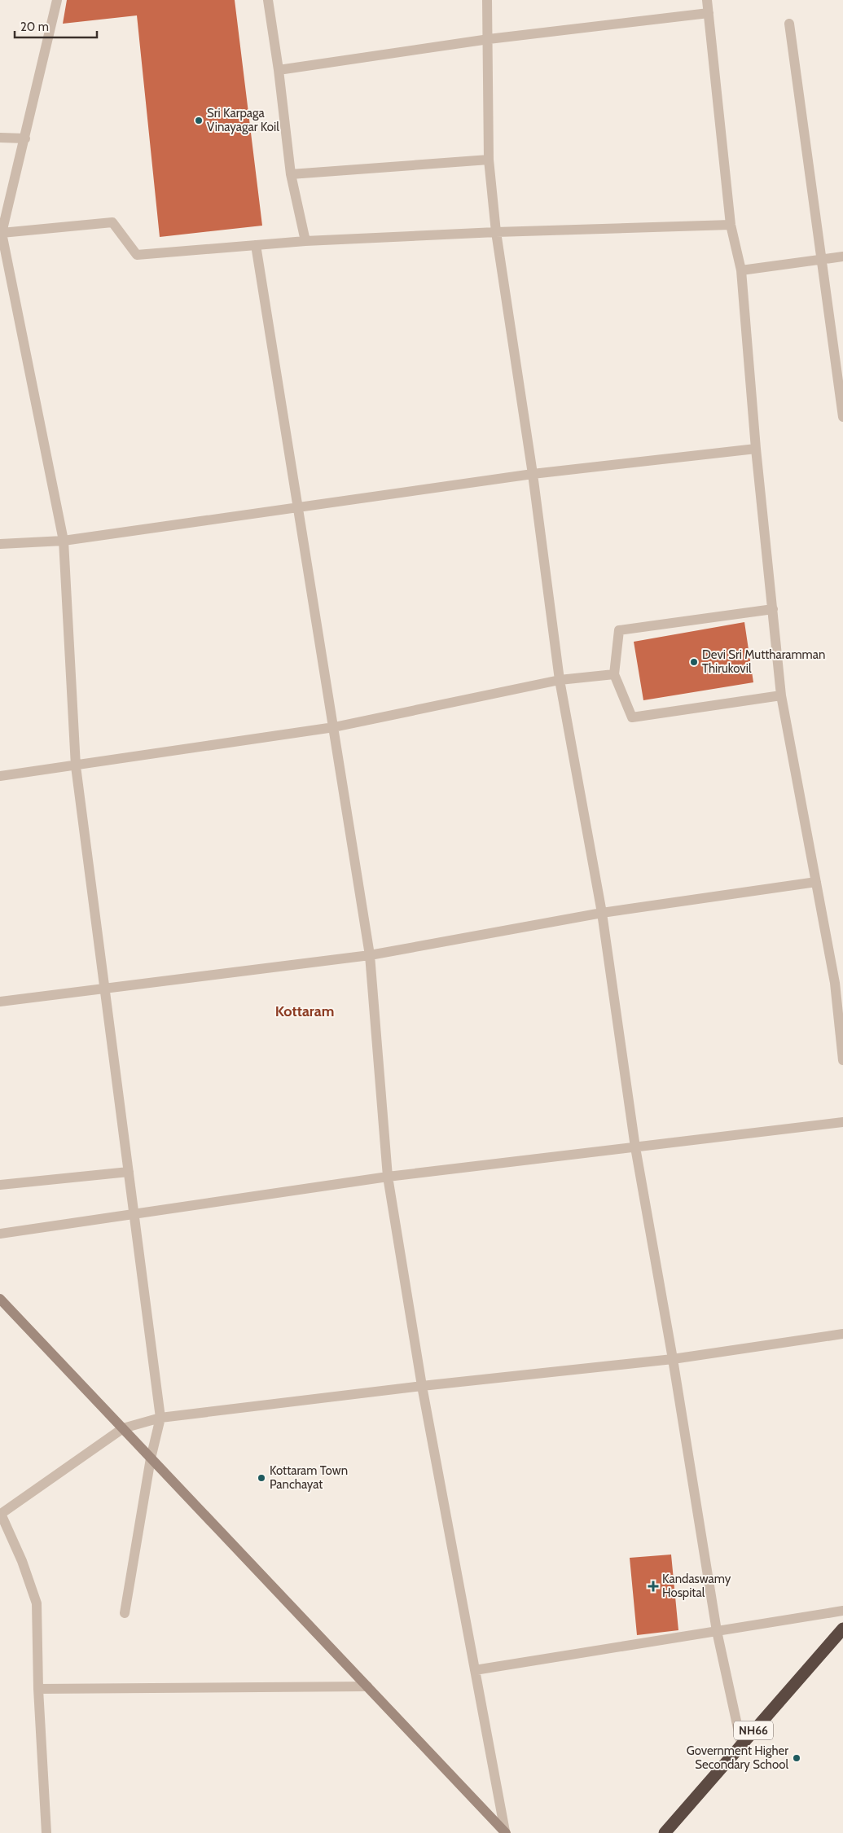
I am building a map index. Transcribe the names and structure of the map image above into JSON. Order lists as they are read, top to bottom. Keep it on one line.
{"streets":{"highway":["NH66"]},"districts":["Kottaram"],"places":{"other":["Sri Karpaga Vinayagar Koil","Devi Sri Muttharamman Thirukovil","Kottaram Town Panchayat","Government Higher Secondary School"],"health":["Kandaswamy Hospital"]},"scale_bar":"20 m"}
